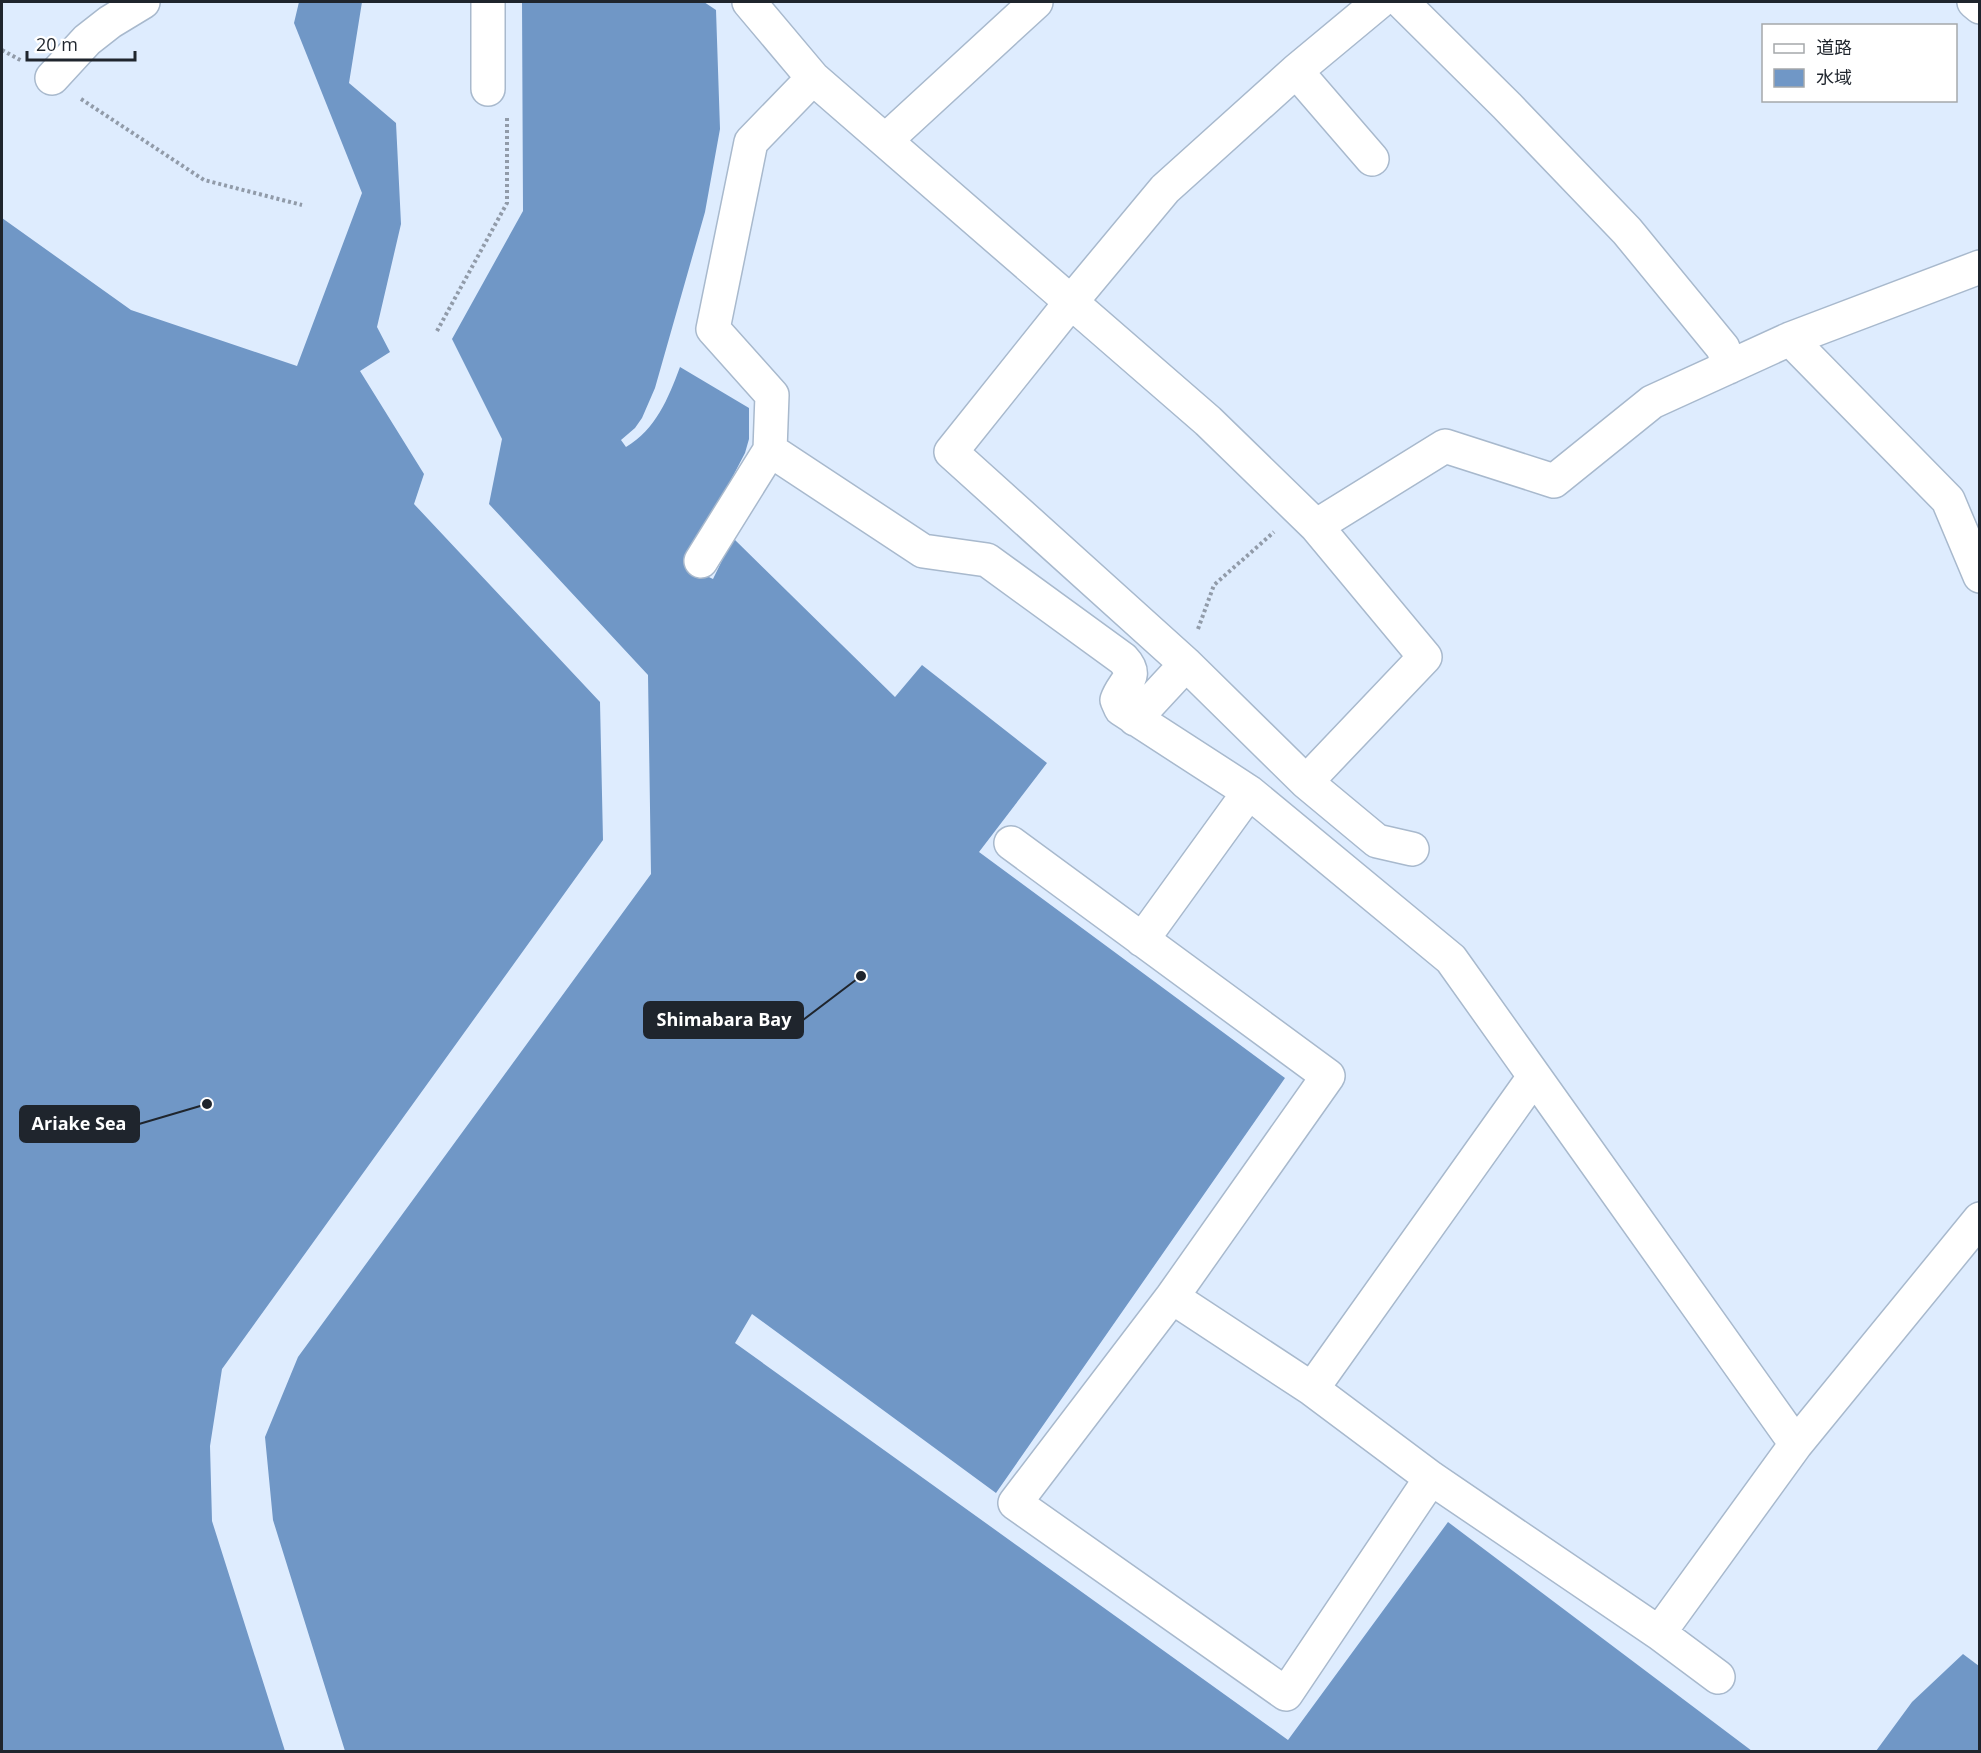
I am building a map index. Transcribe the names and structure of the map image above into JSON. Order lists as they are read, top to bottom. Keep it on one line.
{"places":["Shimabara Bay","Ariake Sea"],"legend":["道路","水域"],"scale_bar":"20 m"}
